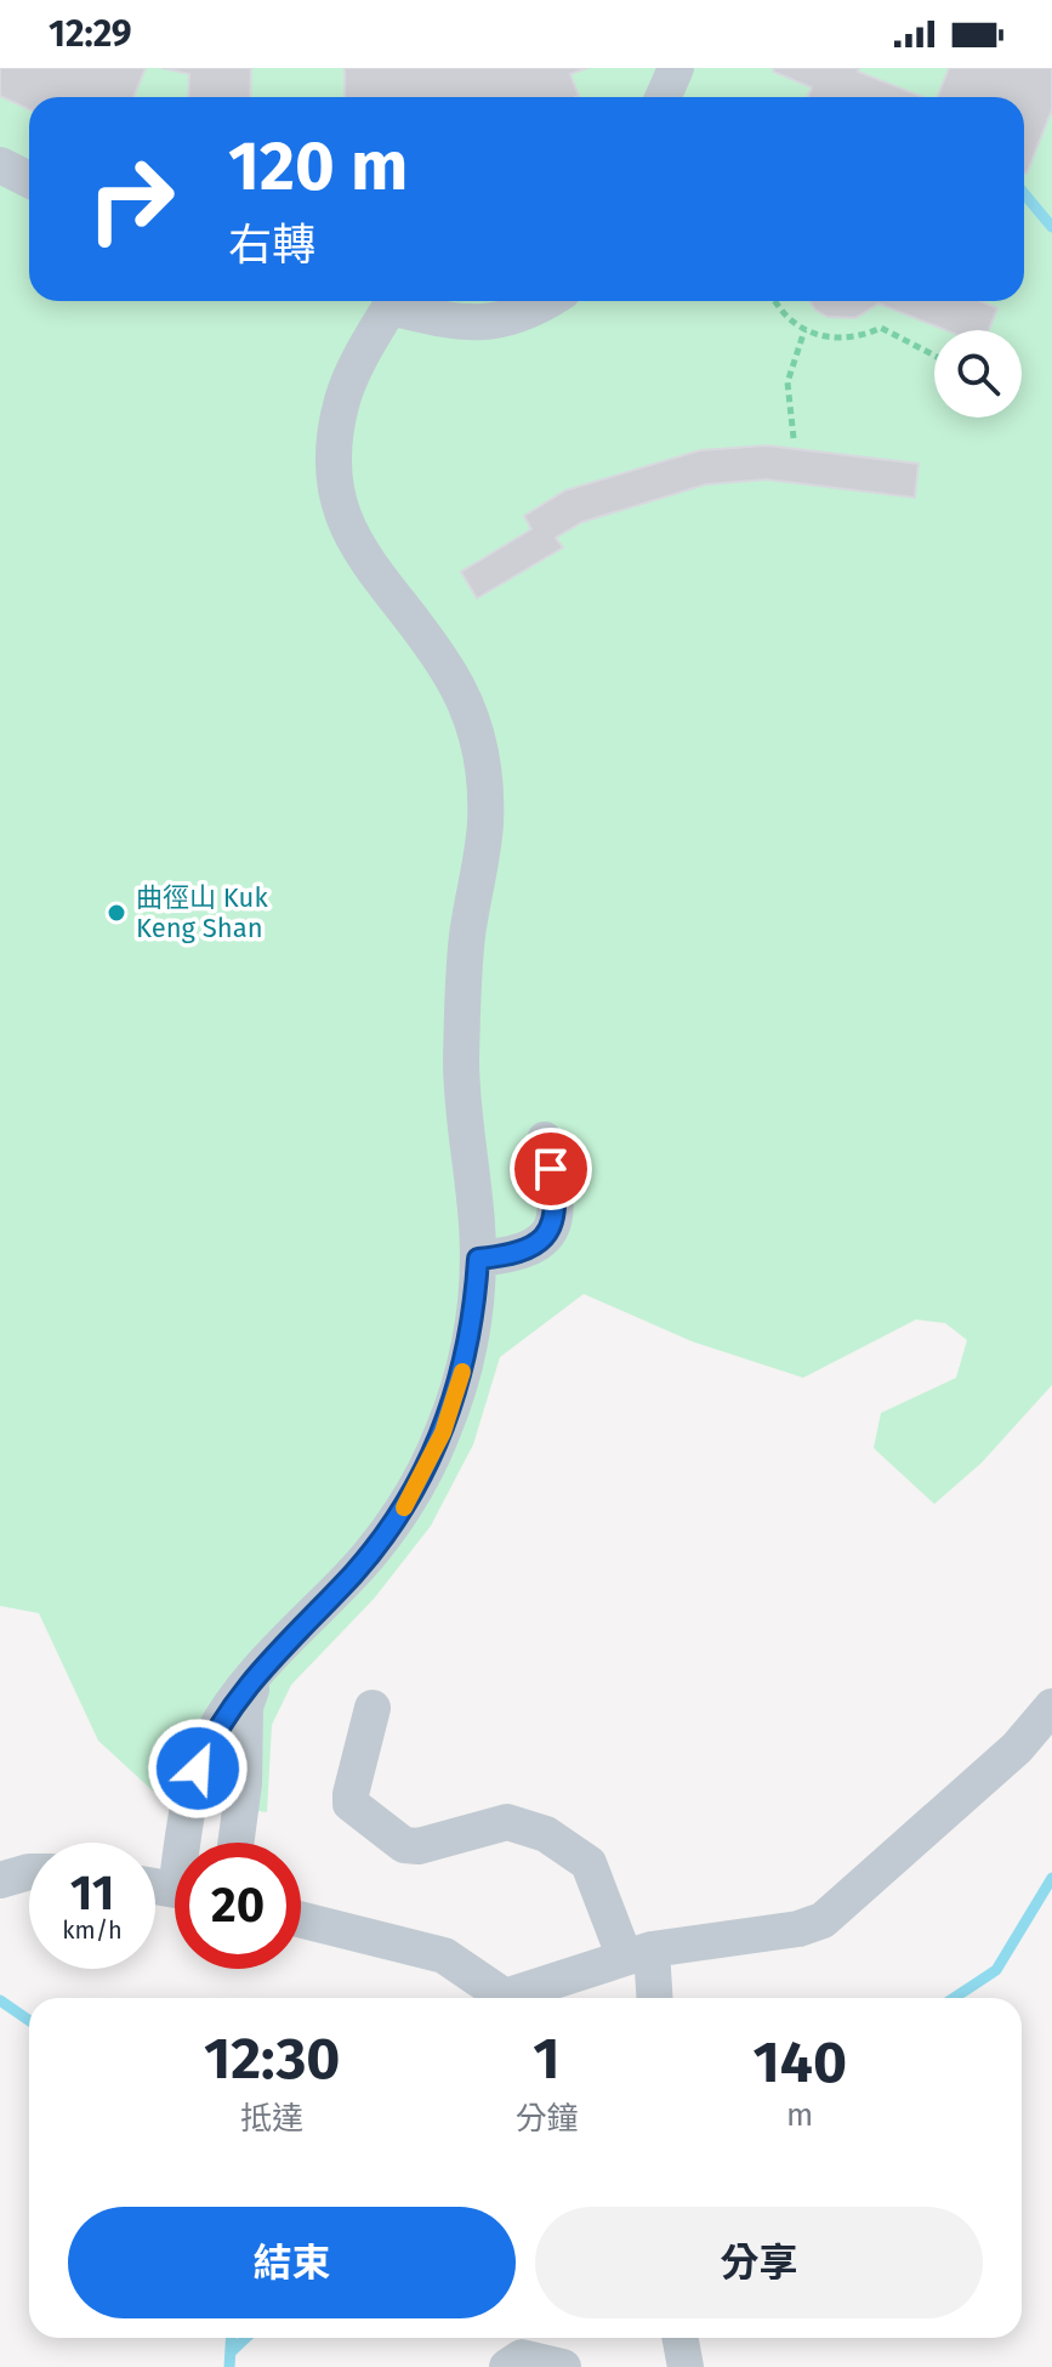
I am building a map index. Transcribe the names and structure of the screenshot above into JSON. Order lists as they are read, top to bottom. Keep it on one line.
{"places":["曲徑山 Kuk Keng Shan"],"page":{"status":"12:29","turn":["120 m","右轉"],"speed":"11 km/h","limit":"20","eta":["12:30","抵達","1","分鐘","140","m"],"buttons":["結束","分享"]}}
